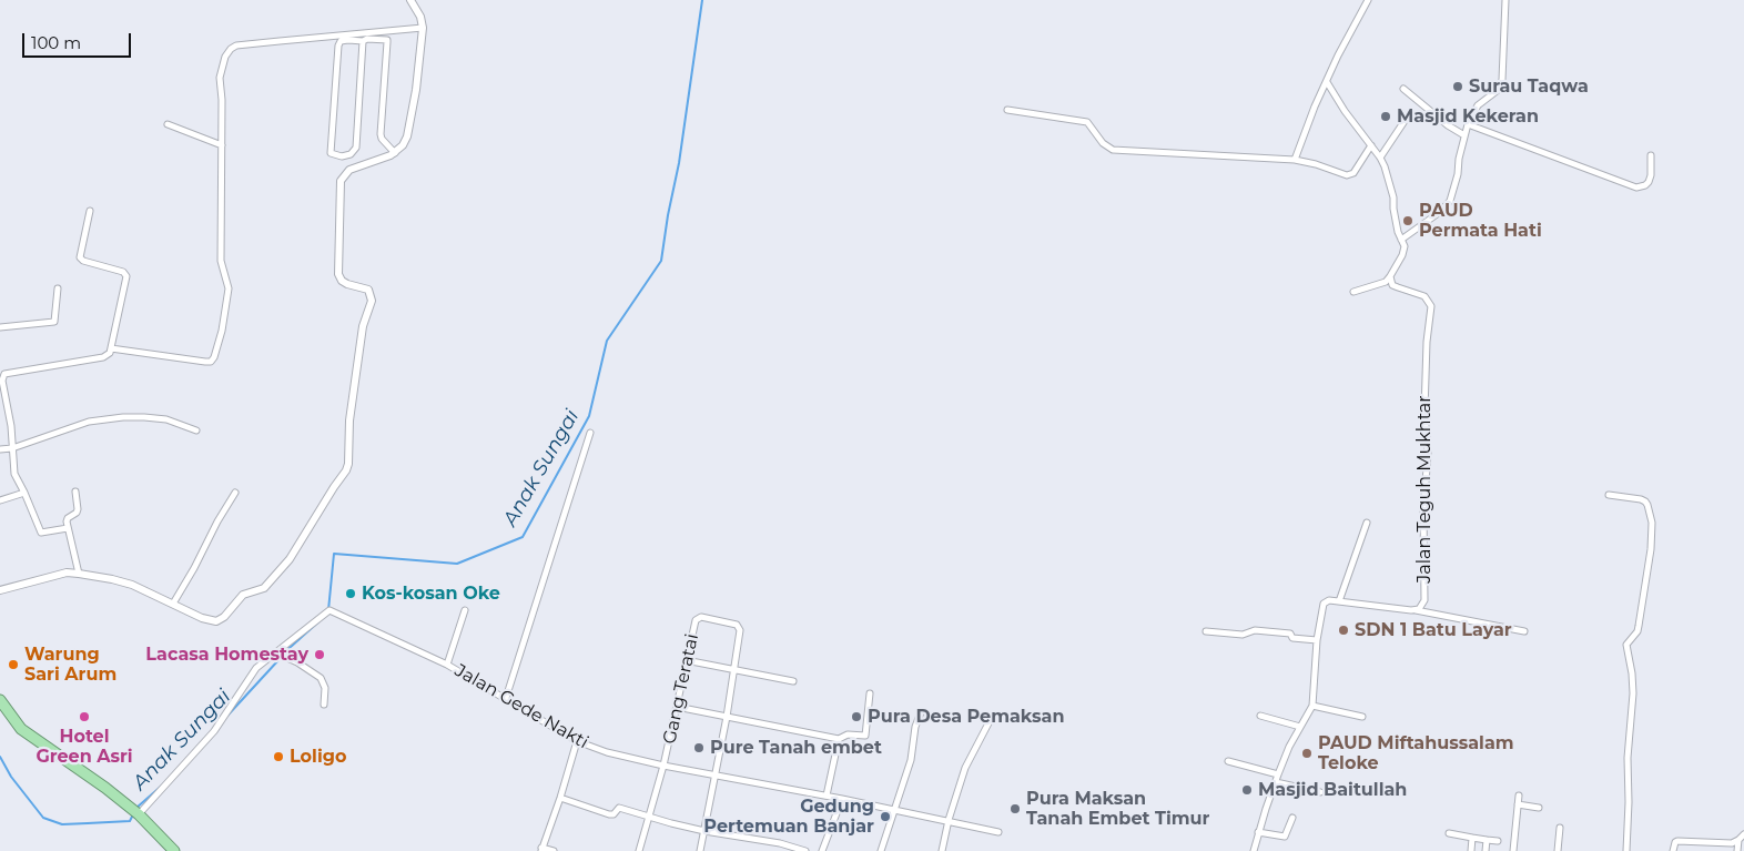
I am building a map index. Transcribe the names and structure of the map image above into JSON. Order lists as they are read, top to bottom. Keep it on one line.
{"streets":{"street":["Jalan Teguh Mukhtar","Gang Teratai","Jalan Gede Nakti"]},"crossings":[["Gang Teratai","Jalan Gede Nakti"]],"water":["Anak Sungai"],"places":["Surau Taqwa","Masjid Kekeran","PAUD Permata Hati","Kos-kosan Oke","SDN 1 Batu Layar","Lacasa Homestay","Warung Sari Arum","Hotel Green Asri","Pura Desa Pemaksan","Pure Tanah embet","PAUD Miftahussalam Teloke","Loligo","Masjid Baitullah","Pura Maksan Tanah Embet Timur","Gedung Pertemuan Banjar"],"scale_bar":"100 m"}
